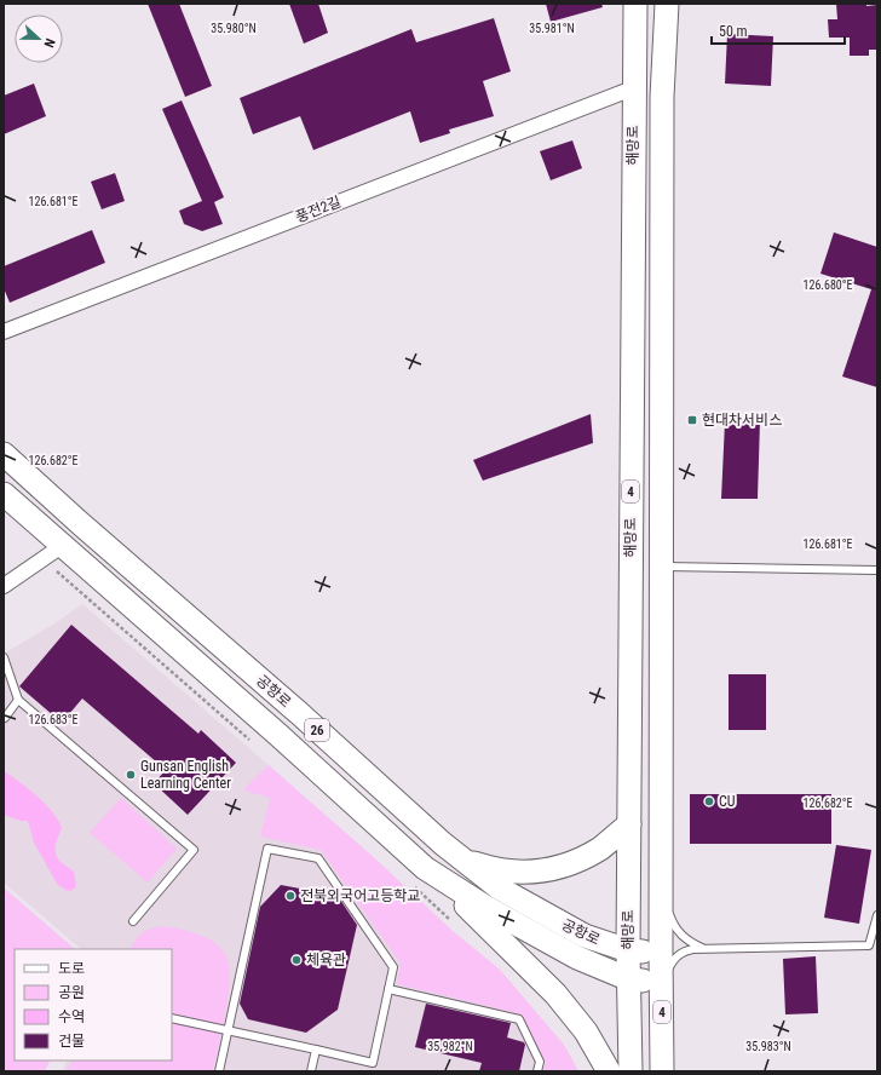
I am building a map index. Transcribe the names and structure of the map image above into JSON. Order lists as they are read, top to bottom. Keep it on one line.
{"streets":{"main road":["해망로","4","공항로","26"],"street":["풍전2길"]},"crossings":[["해망로","풍전2길"],["해망로","공항로"],["공항로","26"]],"places":{"transit":["현대차서비스"],"other":["Gunsan English Learning Center","CU","전북외국어고등학교","체육관"]},"legend":["도로","공원","수역","건물"],"scale_bar":"50 m","north":"right","coordinates":["35.980°N","35.981°N","126.681°E","126.680°E","126.682°E","126.683°E","35.982°N","35.983°N"]}
